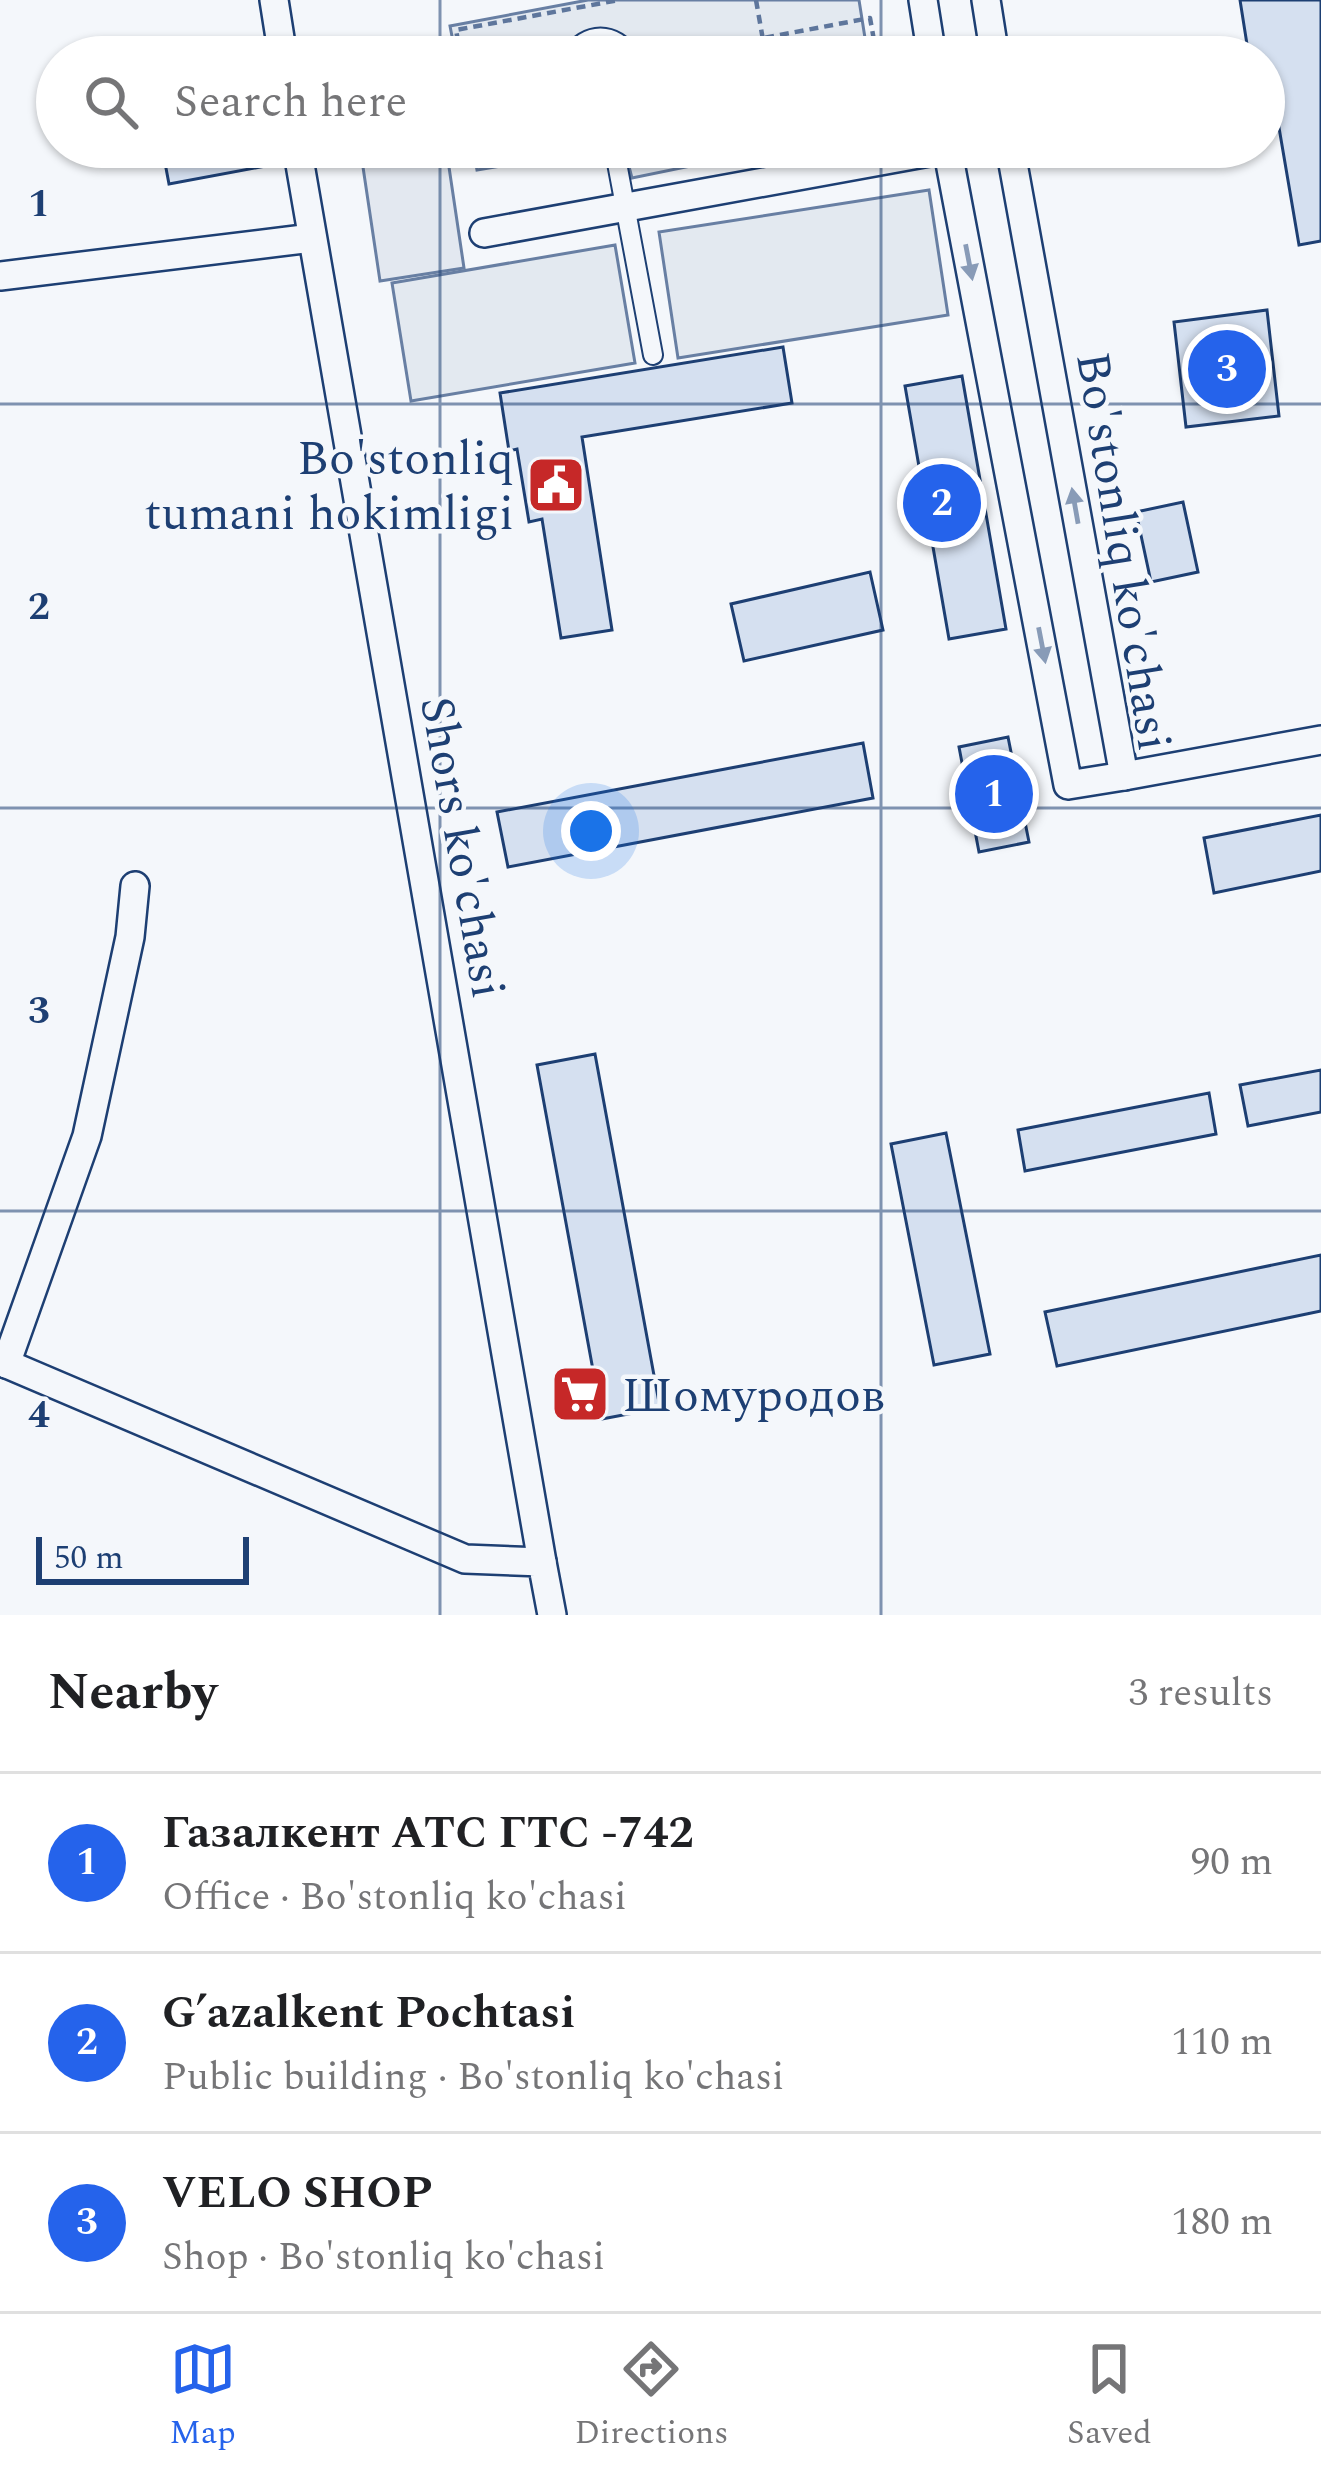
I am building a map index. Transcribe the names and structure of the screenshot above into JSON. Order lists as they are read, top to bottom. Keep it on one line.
{"streets":{"street":["Bo'stonliq ko'chasi","Shors ko'chasi"]},"places":{"public building":["Bo'stonliq tumani hokimligi"],"supermarket":["Шомуродов"]},"scale_bar":"50 m","page":{"search":"Search here","pins":["3","2","1"],"scale":"50 m","heading":["Nearby","3 results"],"list":[{"mark":"1","name":"Газалкент АТС ГТС -742","note":"Office · Bo'stonliq ko'chasi","value":"90 m"},{"mark":"2","name":"Gʼazalkent Pochtasi","note":"Public building · Bo'stonliq ko'chasi","value":"110 m"},{"mark":"3","name":"VELO SHOP","note":"Shop · Bo'stonliq ko'chasi","value":"180 m"}],"nav":["Map","Directions","Saved"]},"grid":{"rows":["1","2","3","4"]}}
